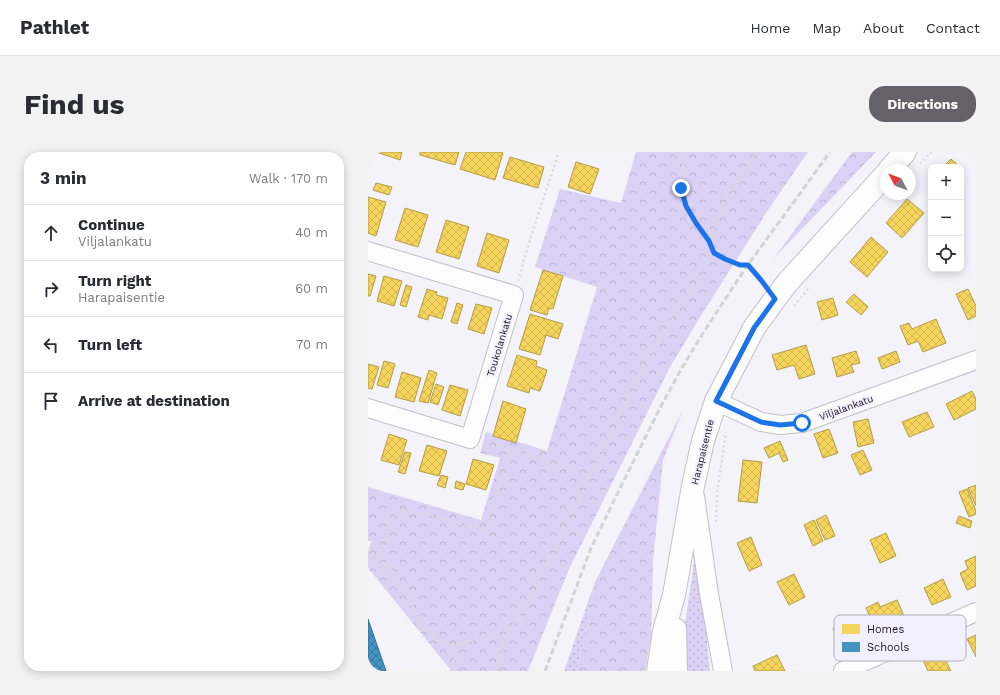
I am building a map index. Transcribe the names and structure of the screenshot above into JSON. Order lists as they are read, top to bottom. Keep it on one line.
{"streets":{"main road":["Harapaisentie"],"street":["Toukolankatu","Viljalankatu"]},"crossings":[["Viljalankatu","Harapaisentie"]],"legend":["Homes","Schools"],"north":"top left","page":{"header":"Pathlet","nav":["Home","Map","About","Contact"],"buttons":"Directions","title":"Find us","heading":["3 min","Walk · 170 m"],"map_buttons":["+","−"],"list":[["Continue","Viljalankatu","40 m"],["Turn right","Harapaisentie","60 m"],["Turn left","70 m"],"Arrive at destination"]}}
